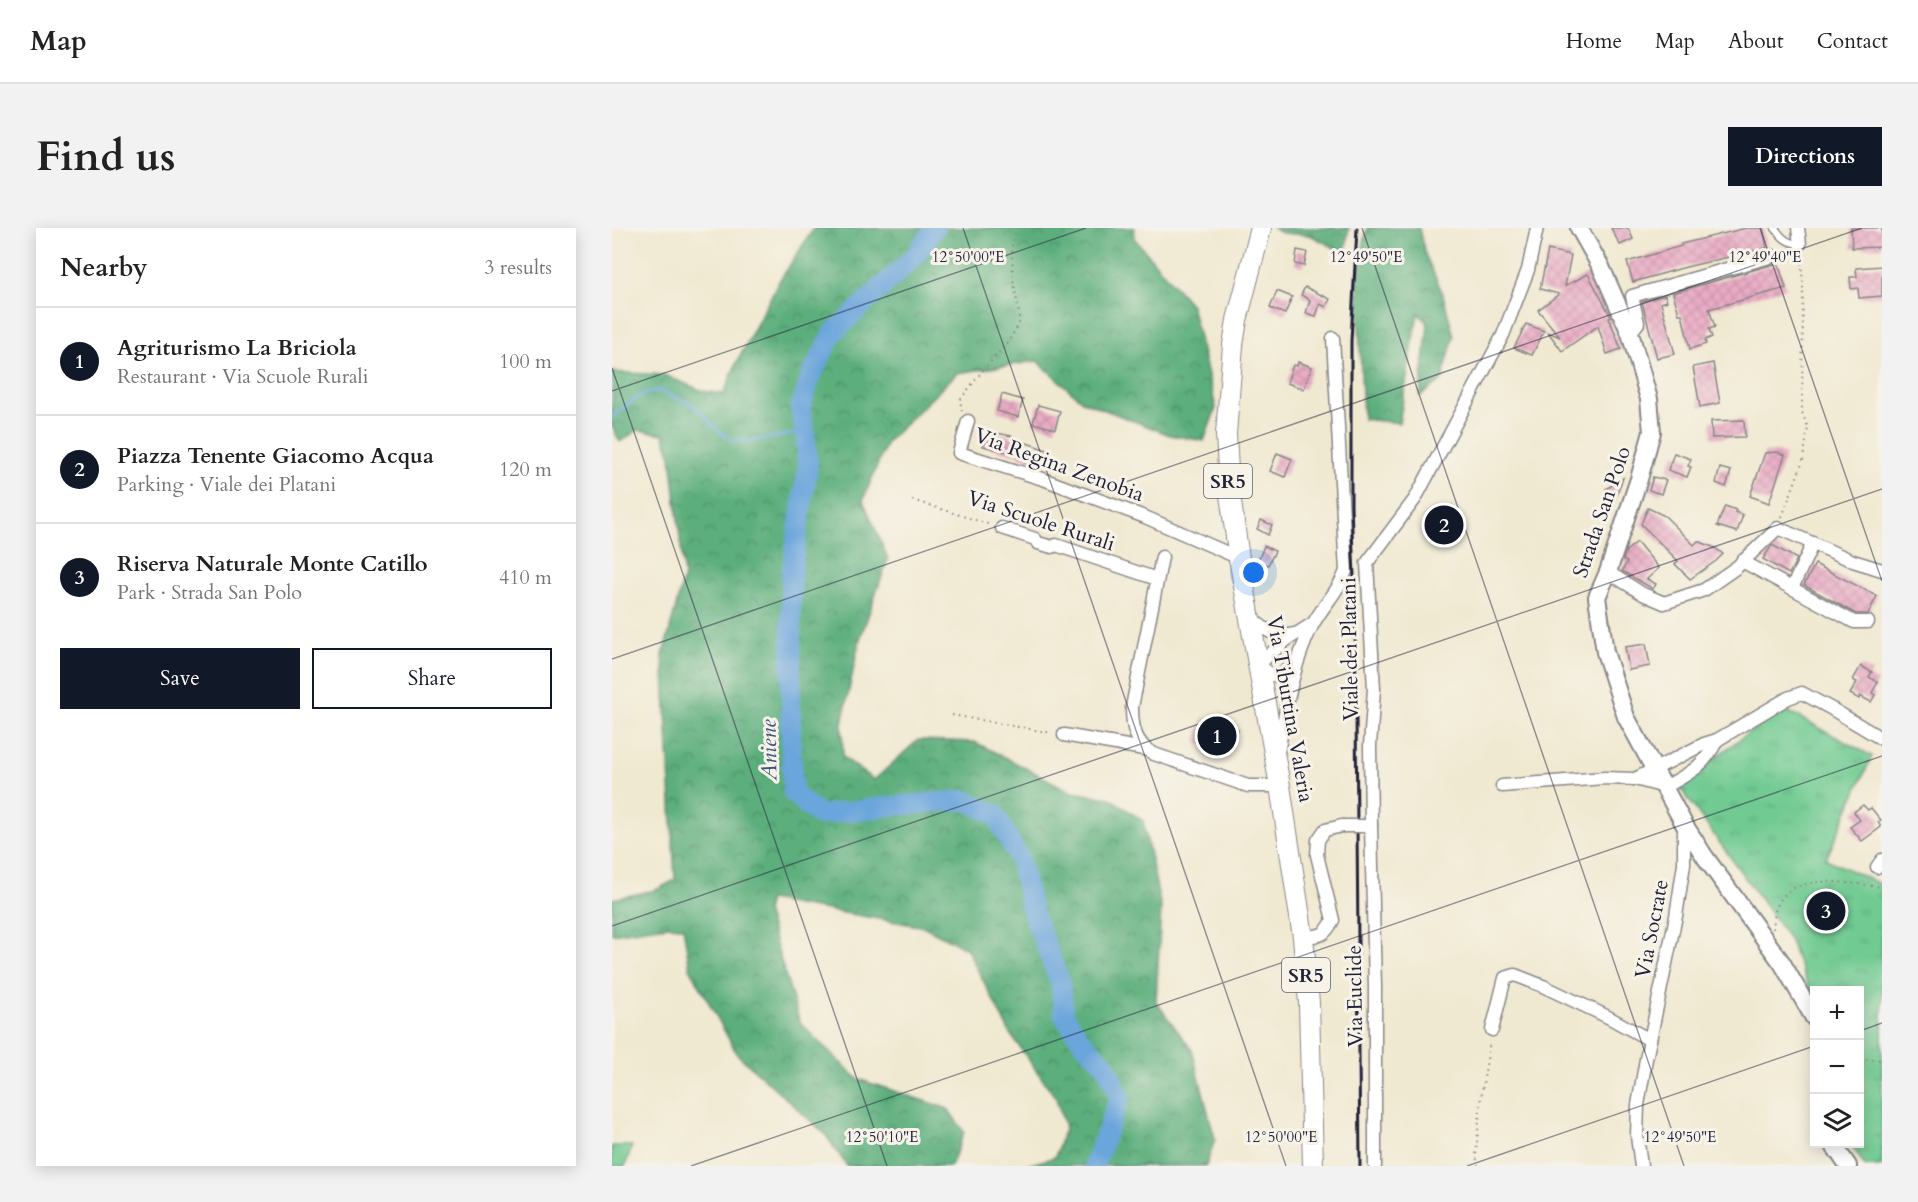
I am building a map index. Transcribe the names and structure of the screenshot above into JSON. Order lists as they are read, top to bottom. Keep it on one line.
{"streets":{"main road":["SR5","Via Tiburtina Valeria"],"street":["Via Regina Zenobia","Strada San Polo","Via Scuole Rurali","Viale dei Platani","Via Socrate","Via Euclide"]},"crossings":[["Via Regina Zenobia","Via Tiburtina Valeria"],["Strada San Polo","Via Socrate"],["Viale dei Platani","Via Euclide"]],"water":["Aniene"],"page":{"header":"Map","nav":["Home","Map","About","Contact"],"buttons":["Directions",["Save","Share"]],"title":"Find us","heading":["Nearby","3 results"],"list":[{"mark":"1","name":"Agriturismo La Briciola","note":"Restaurant · Via Scuole Rurali","value":"100 m"},{"mark":"2","name":"Piazza Tenente Giacomo Acqua","note":"Parking · Viale dei Platani","value":"120 m"},{"mark":"3","name":"Riserva Naturale Monte Catillo","note":"Park · Strada San Polo","value":"410 m"}],"pins":["2","1","3"],"map_buttons":["+","−"]},"coordinates":["12°50'00\"E","12°49'50\"E","12°49'40\"E","12°50'10\"E"]}
